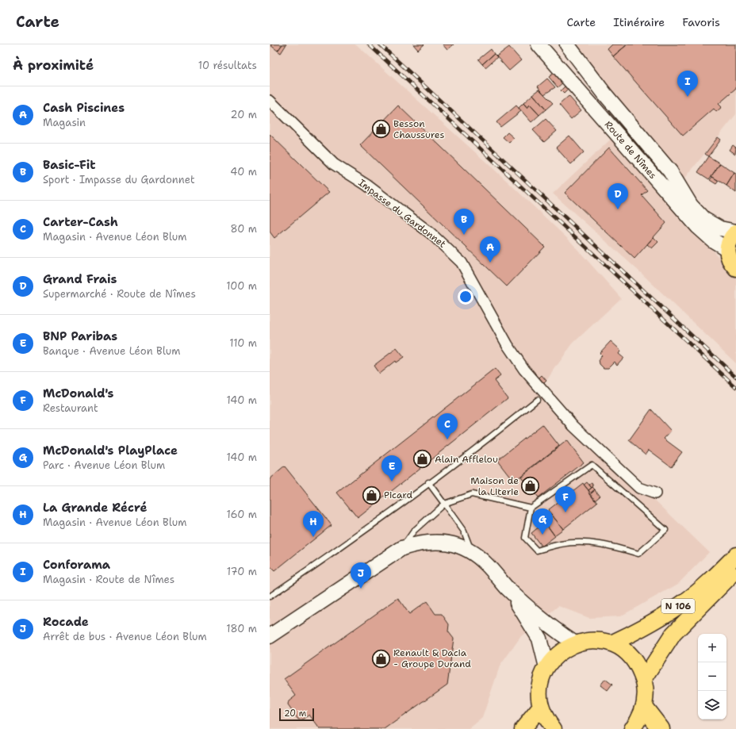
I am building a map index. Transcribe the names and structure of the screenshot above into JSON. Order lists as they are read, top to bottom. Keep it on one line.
{"streets":{"main road":["Route de Nîmes","N 106"],"street":["Impasse du Gardonnet"]},"places":{"shop":["Besson Chaussures","Alain Afflelou","Maison de la Literie","Picard","Renault & Dacia - Groupe Durand"]},"scale_bar":"20 m","page":{"header":"Carte","nav":["Carte","Itinéraire","Favoris"],"heading":["À proximité","10 résultats"],"pins":["I","D","B","A","C","E","F","G","H","J"],"list":[{"mark":"A","name":"Cash Piscines","note":"Magasin","value":"20 m"},{"mark":"B","name":"Basic-Fit","note":"Sport · Impasse du Gardonnet","value":"40 m"},{"mark":"C","name":"Carter-Cash","note":"Magasin · Avenue Léon Blum","value":"80 m"},{"mark":"D","name":"Grand Frais","note":"Supermarché · Route de Nîmes","value":"100 m"},{"mark":"E","name":"BNP Paribas","note":"Banque · Avenue Léon Blum","value":"110 m"},{"mark":"F","name":"McDonald's","note":"Restaurant","value":"140 m"},{"mark":"G","name":"McDonald's PlayPlace","note":"Parc · Avenue Léon Blum","value":"140 m"},{"mark":"H","name":"La Grande Récré","note":"Magasin · Avenue Léon Blum","value":"160 m"},{"mark":"I","name":"Conforama","note":"Magasin · Route de Nîmes","value":"170 m"},{"mark":"J","name":"Rocade","note":"Arrêt de bus · Avenue Léon Blum","value":"180 m"}],"map_buttons":["+","−"],"scale":"20 m"}}
